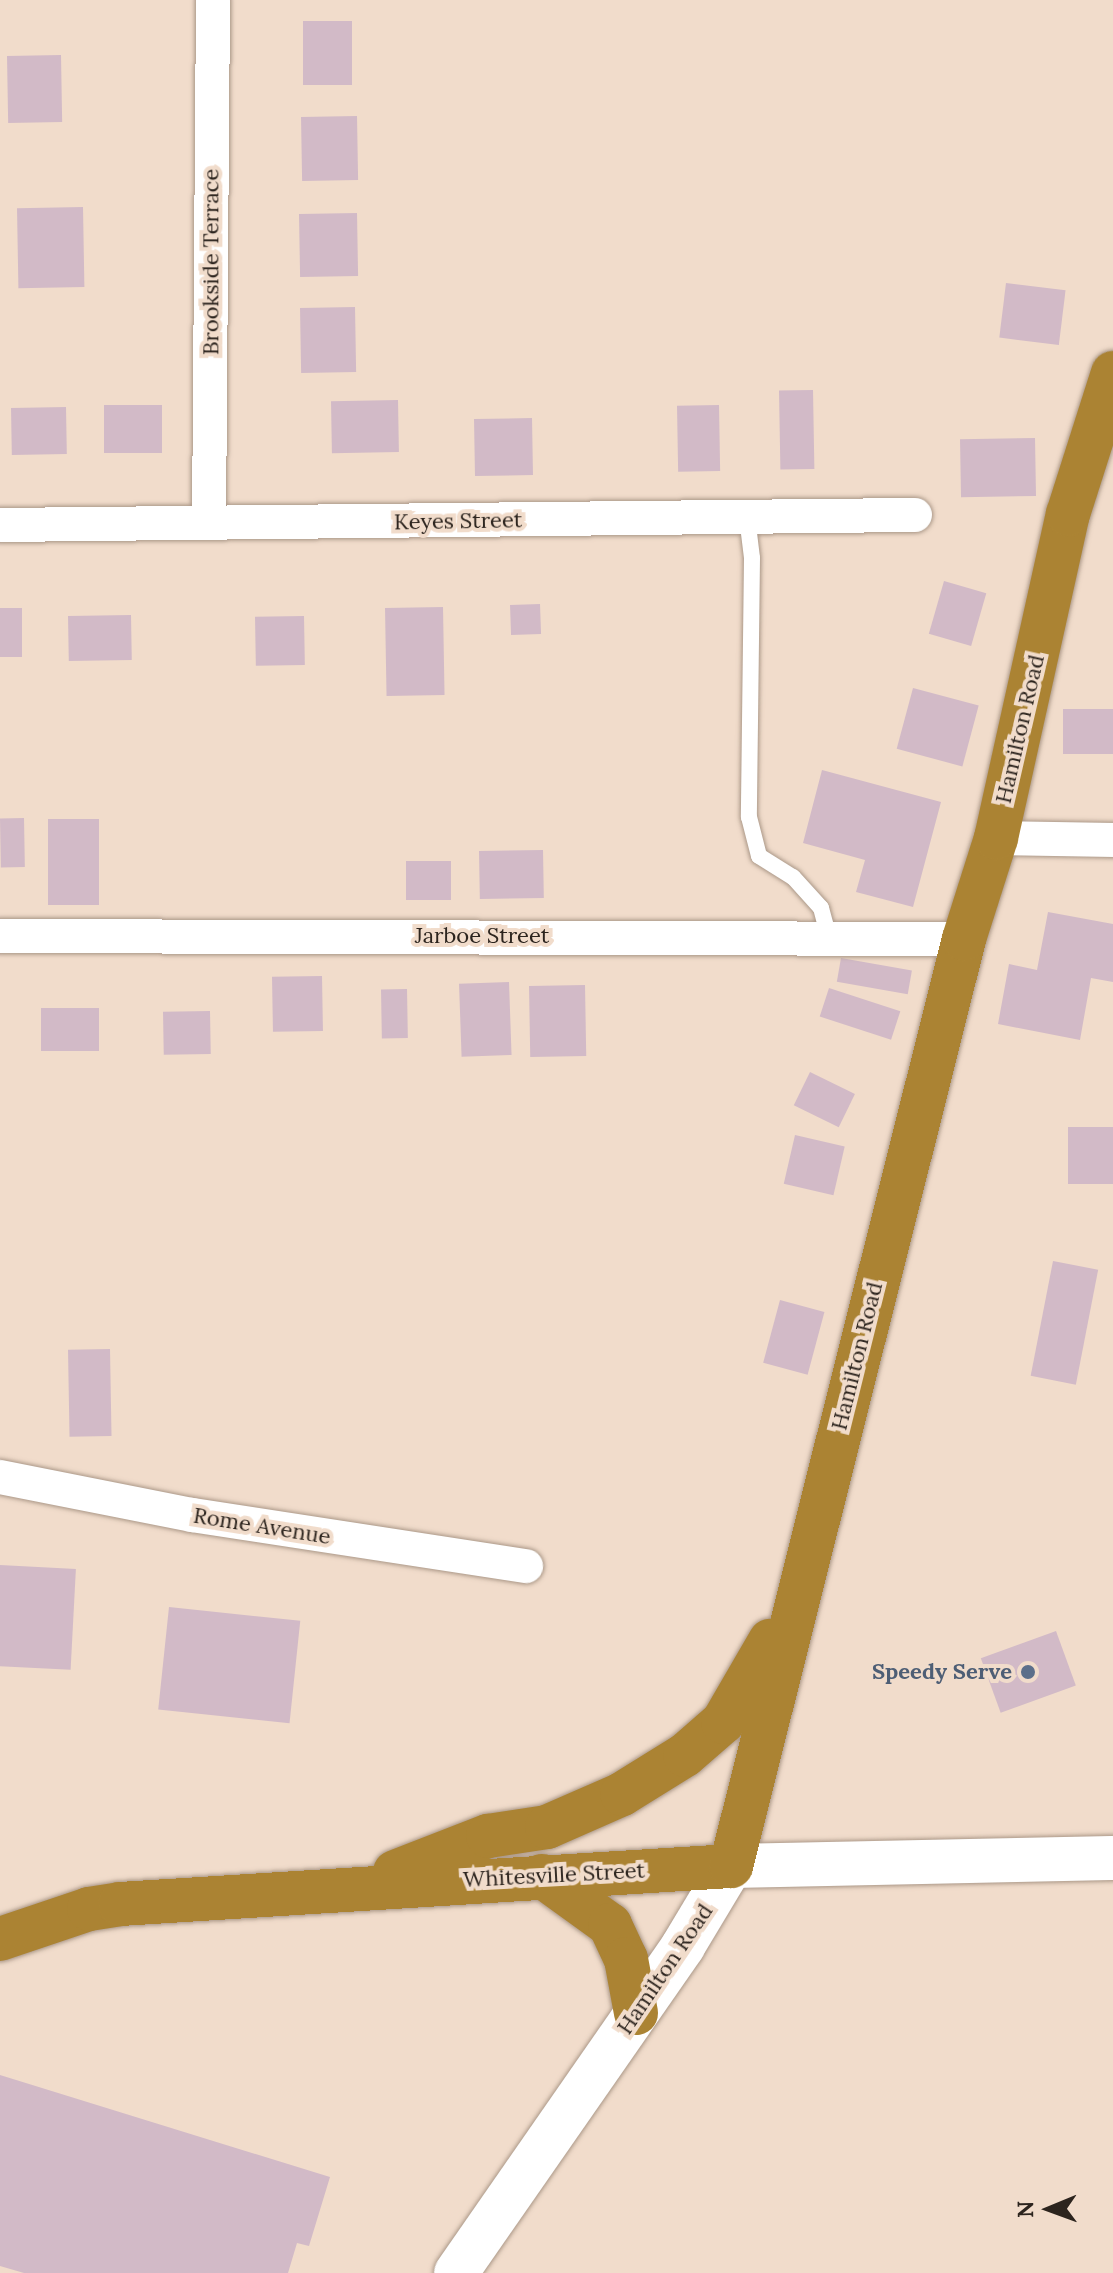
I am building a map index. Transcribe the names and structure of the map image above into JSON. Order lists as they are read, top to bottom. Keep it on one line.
{"streets":{"highway":["Hamilton Road","Whitesville Street"],"street":["Brookside Terrace","Keyes Street","Jarboe Street","Rome Avenue"]},"crossings":[["Brookside Terrace","Keyes Street"],["Hamilton Road","Jarboe Street"],["Hamilton Road","Whitesville Street"]],"places":["Speedy Serve"],"north":"left"}
